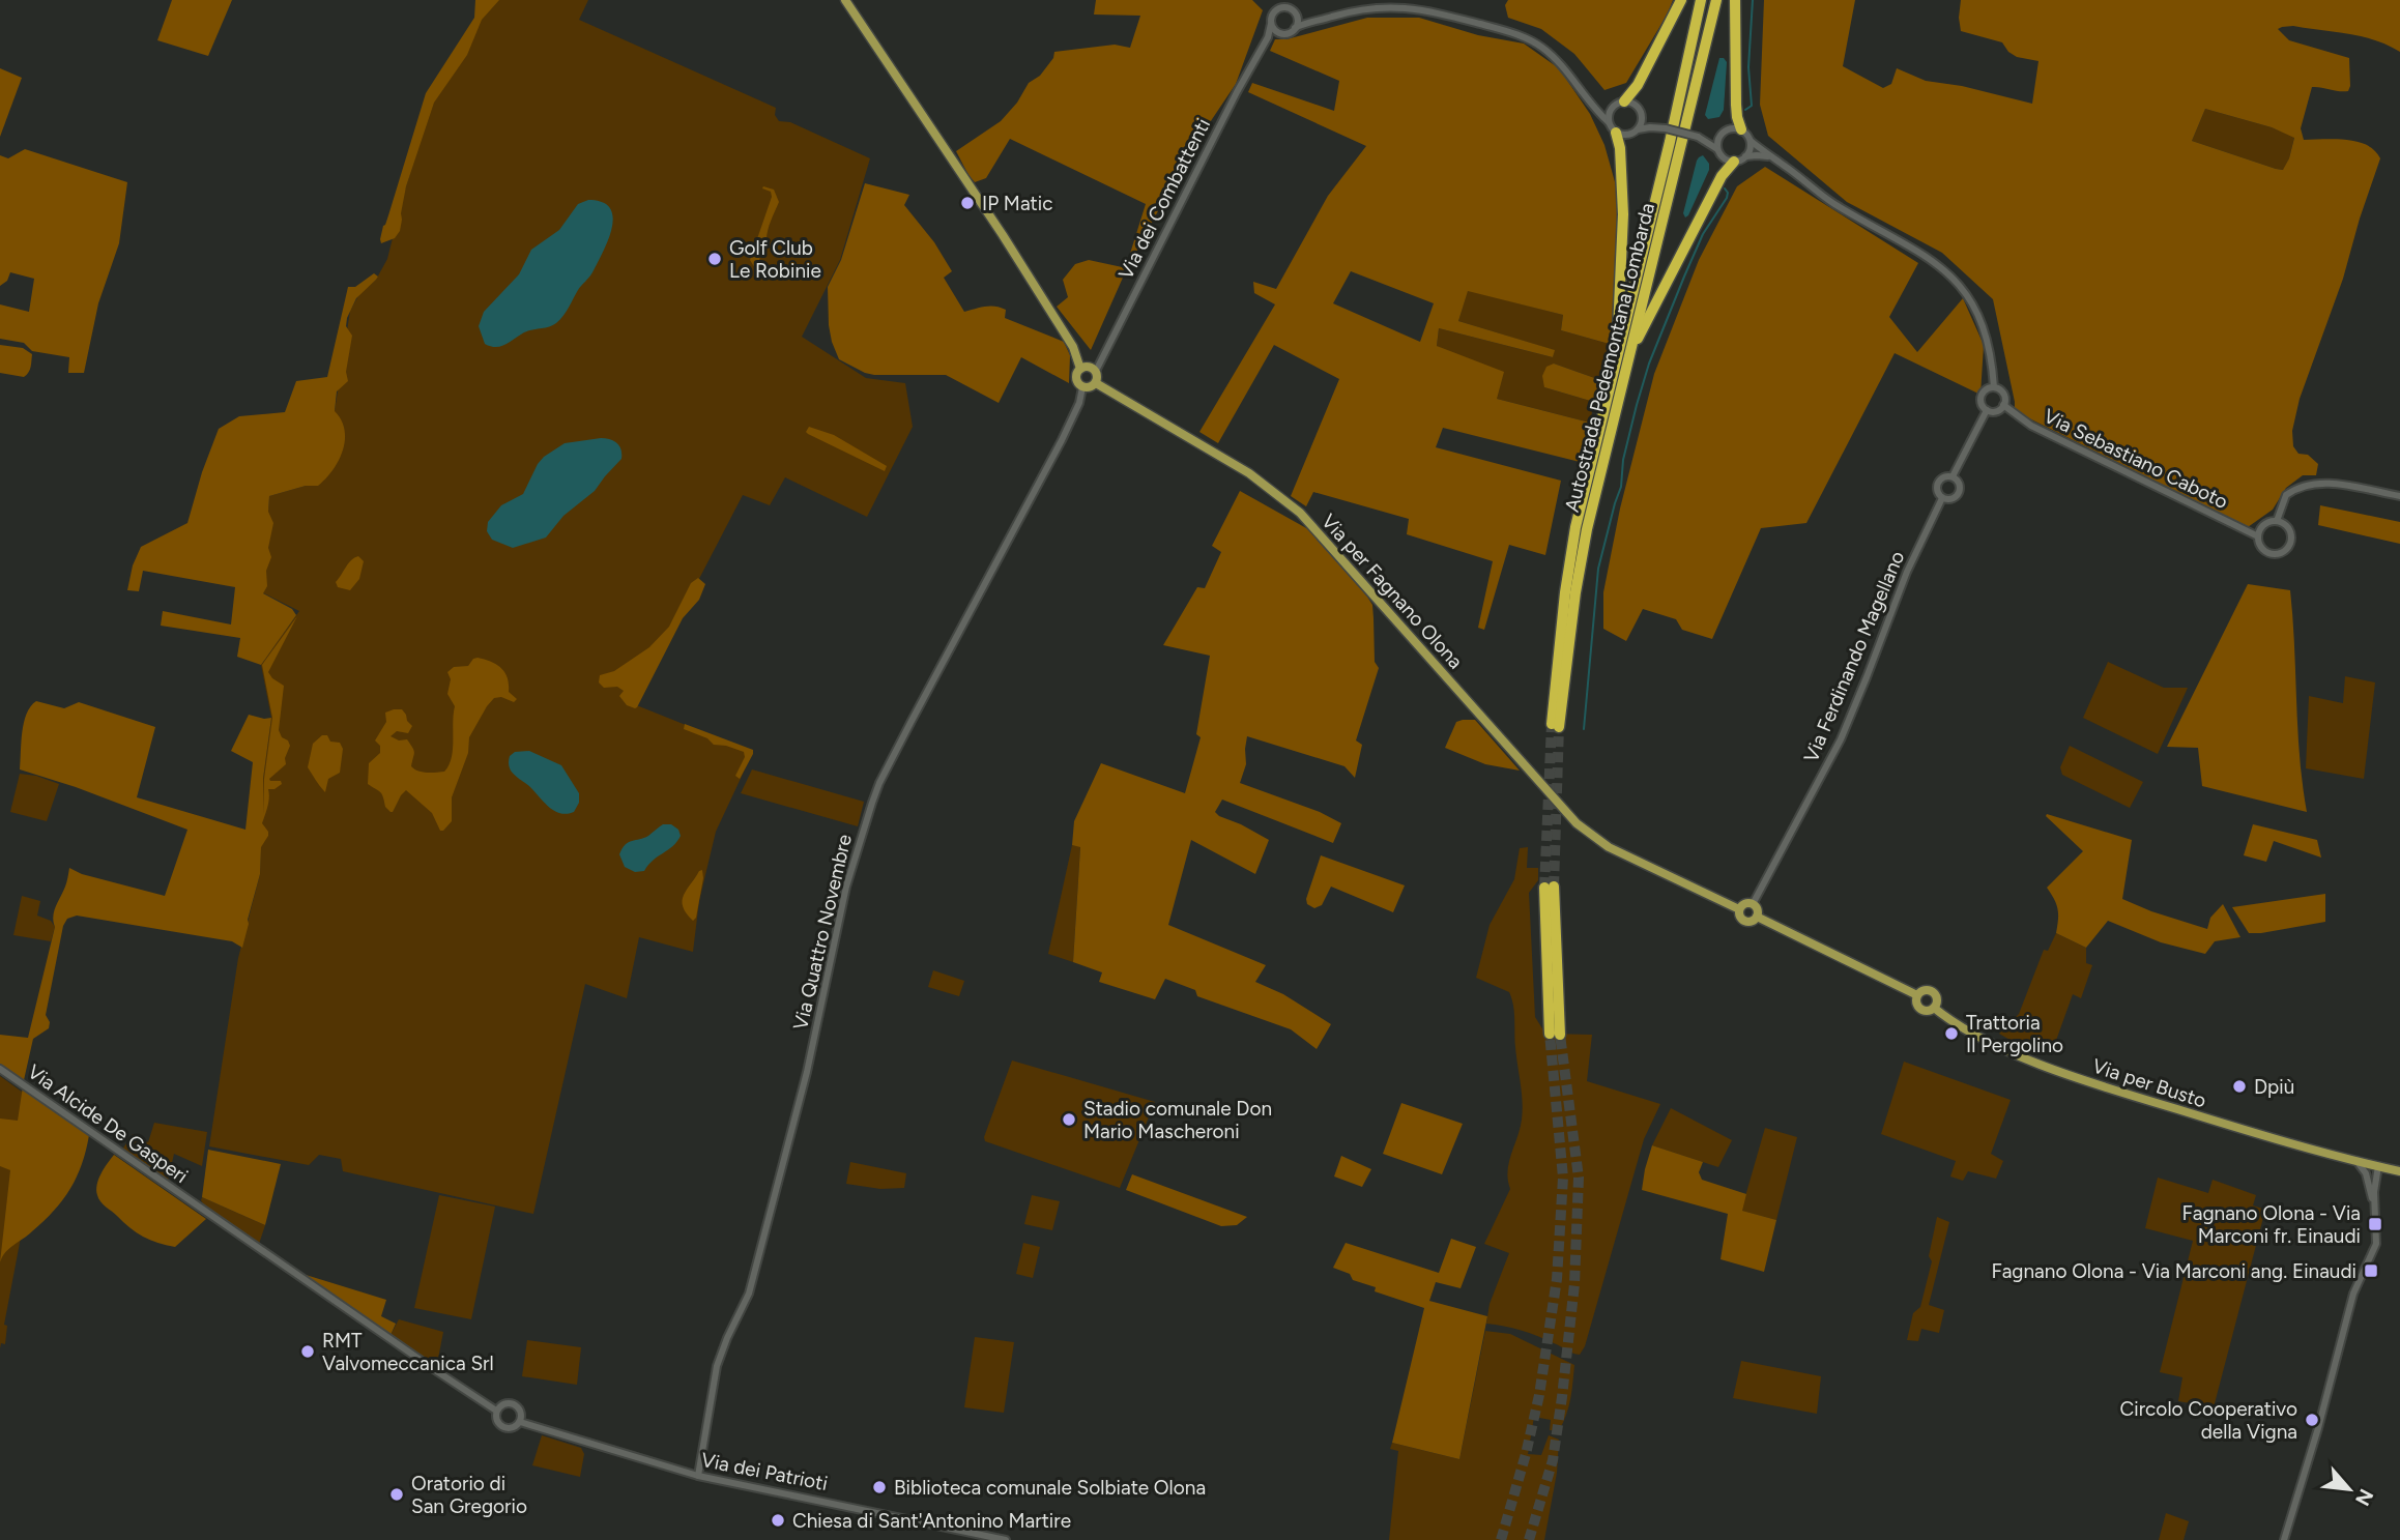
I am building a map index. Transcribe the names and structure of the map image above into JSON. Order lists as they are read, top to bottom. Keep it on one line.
{"streets":{"highway":["Autostrada Pedemontana Lombarda"],"main road":["Via per Fagnano Olona","Via per Busto"],"street":["Via dei Combattenti","Via Sebastiano Caboto","Via Ferdinando Magellano","Via Quattro Novembre","Via Alcide De Gasperi","Via dei Patrioti"]},"crossings":[["Via dei Combattenti","Via per Fagnano Olona"],["Via dei Combattenti","Via Quattro Novembre"],["Via Sebastiano Caboto","Via Ferdinando Magellano"],["Via per Fagnano Olona","Via Quattro Novembre"],["Via per Fagnano Olona","Via per Busto"],["Via Ferdinando Magellano","Via per Busto"],["Via Quattro Novembre","Via dei Patrioti"],["Via Alcide De Gasperi","Via dei Patrioti"]],"places":{"other":["IP Matic","Golf Club Le Robinie","Trattoria Il Pergolino","Dpiù","Stadio comunale Don Mario Mascheroni","RMT Valvomeccanica Srl","Circolo Cooperativo della Vigna","Biblioteca comunale Solbiate Olona","Oratorio di San Gregorio","Chiesa di Sant'Antonino Martire"],"transit":["Fagnano Olona - Via Marconi fr. Einaudi","Fagnano Olona - Via Marconi ang. Einaudi"]},"north":"bottom right"}
